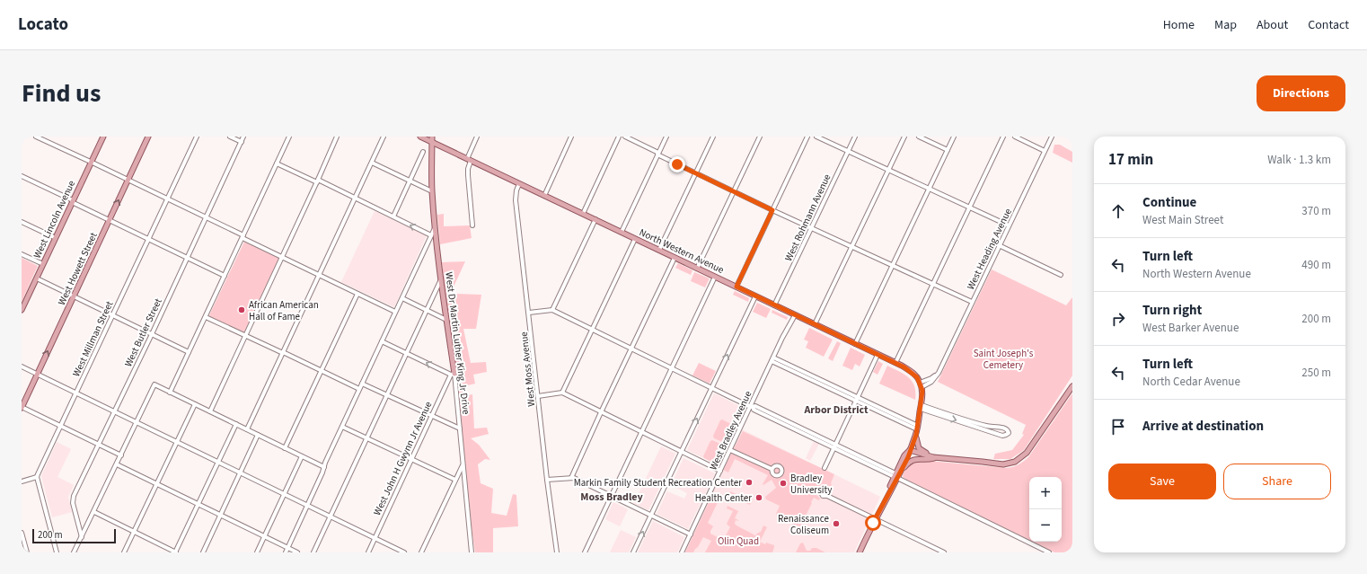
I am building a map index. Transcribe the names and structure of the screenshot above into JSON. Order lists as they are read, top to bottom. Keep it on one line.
{"streets":{"main road":["West Lincoln Avenue","North Western Avenue","West Howett Street","West Dr Martin Luther King Jr Drive"],"street":["West Rohmann Avenue","West Heading Avenue","West Butler Street","West Millman Street","West Moss Avenue","West Bradley Avenue","West John H Gwynn Jr Avenue"]},"crossings":[["West Rohmann Avenue","North Western Avenue"],["West Heading Avenue","North Western Avenue"],["North Western Avenue","West Dr Martin Luther King Jr Drive"],["North Western Avenue","West Moss Avenue"],["North Western Avenue","West Bradley Avenue"],["West Dr Martin Luther King Jr Drive","West John H Gwynn Jr Avenue"]],"one_way":["West Howett Street"],"districts":["Arbor District","Moss Bradley"],"parks":["Saint Joseph's Cemetery","Olin Quad"],"places":["African American Hall of Fame","Markin Family Student Recreation Center","Bradley University","Health Center","Renaissance Coliseum"],"scale_bar":"200 m","page":{"header":"Locato","nav":["Home","Map","About","Contact"],"title":"Find us","buttons":["Directions",["Save","Share"]],"heading":["17 min","Walk · 1.3 km"],"list":[["Continue","West Main Street","370 m"],["Turn left","North Western Avenue","490 m"],["Turn right","West Barker Avenue","200 m"],["Turn left","North Cedar Avenue","250 m"],"Arrive at destination"],"map_buttons":["+","−"],"scale":"200 m"}}
